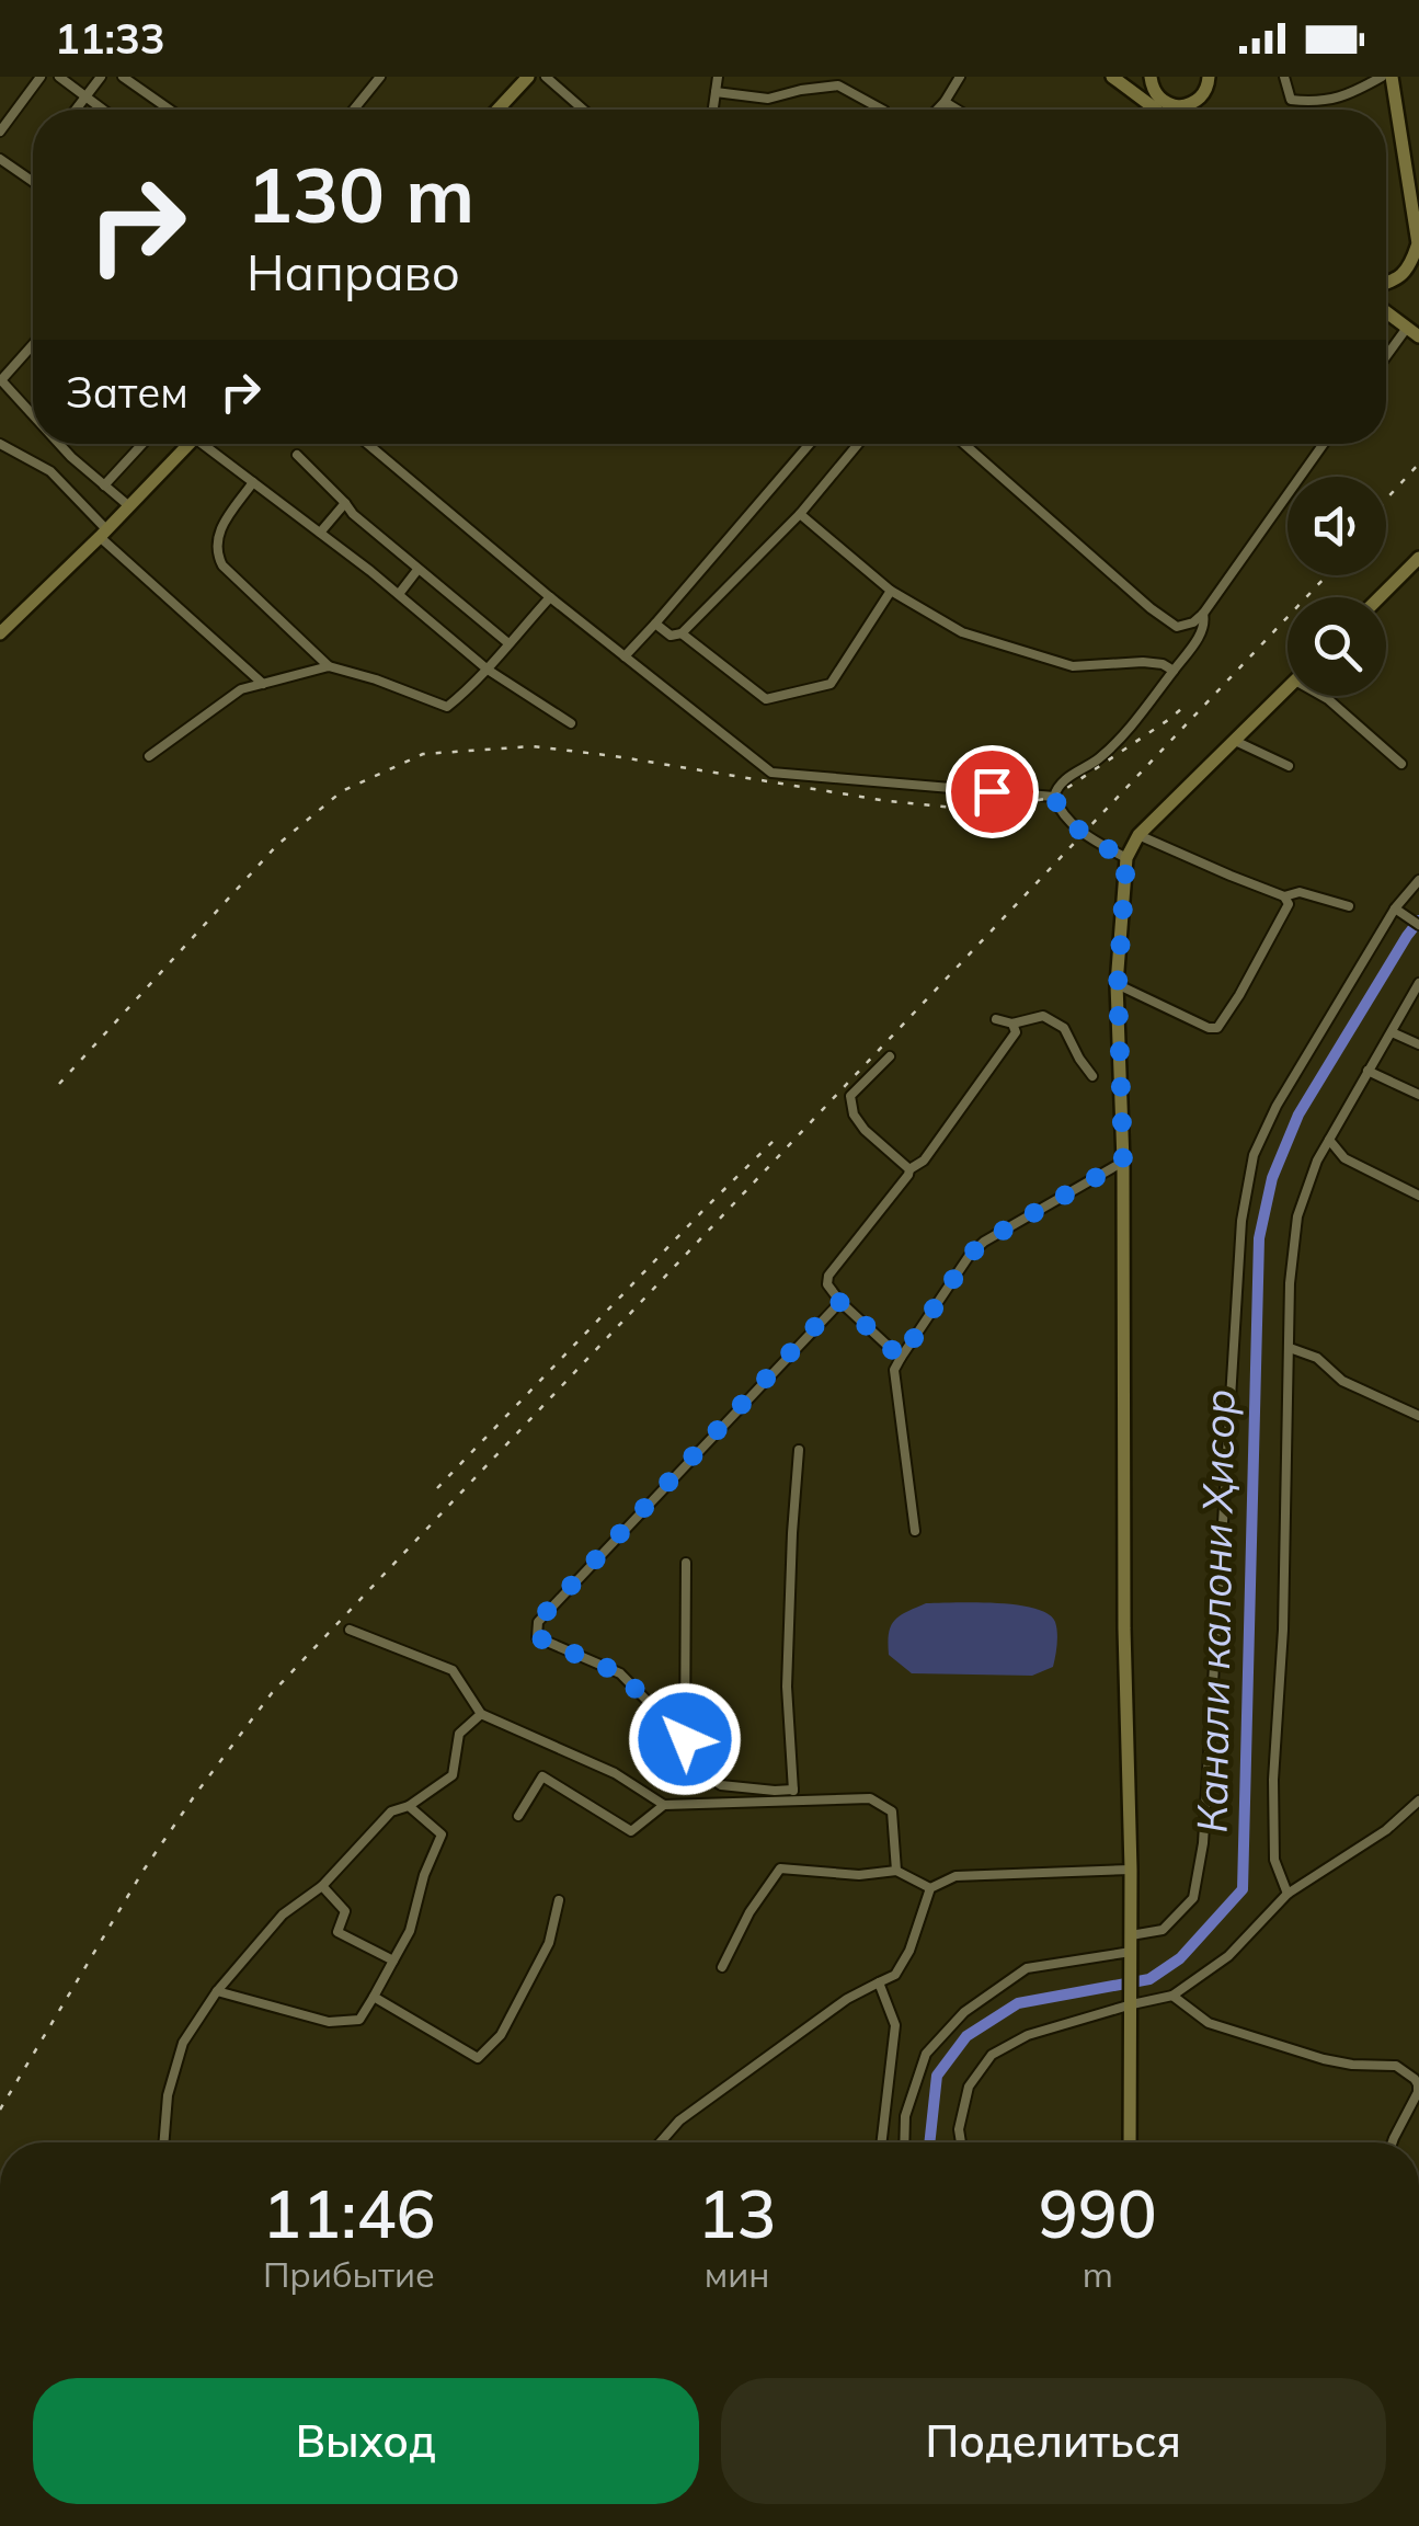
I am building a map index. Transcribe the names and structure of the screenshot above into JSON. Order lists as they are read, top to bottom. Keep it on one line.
{"water":["Канали калони Ҳисор"],"page":{"status":"11:33","turn":["130 m","Направо"],"then":"Затем","eta":["11:46","Прибытие","13","мин","990","m"],"buttons":["Выход","Поделиться"]}}
